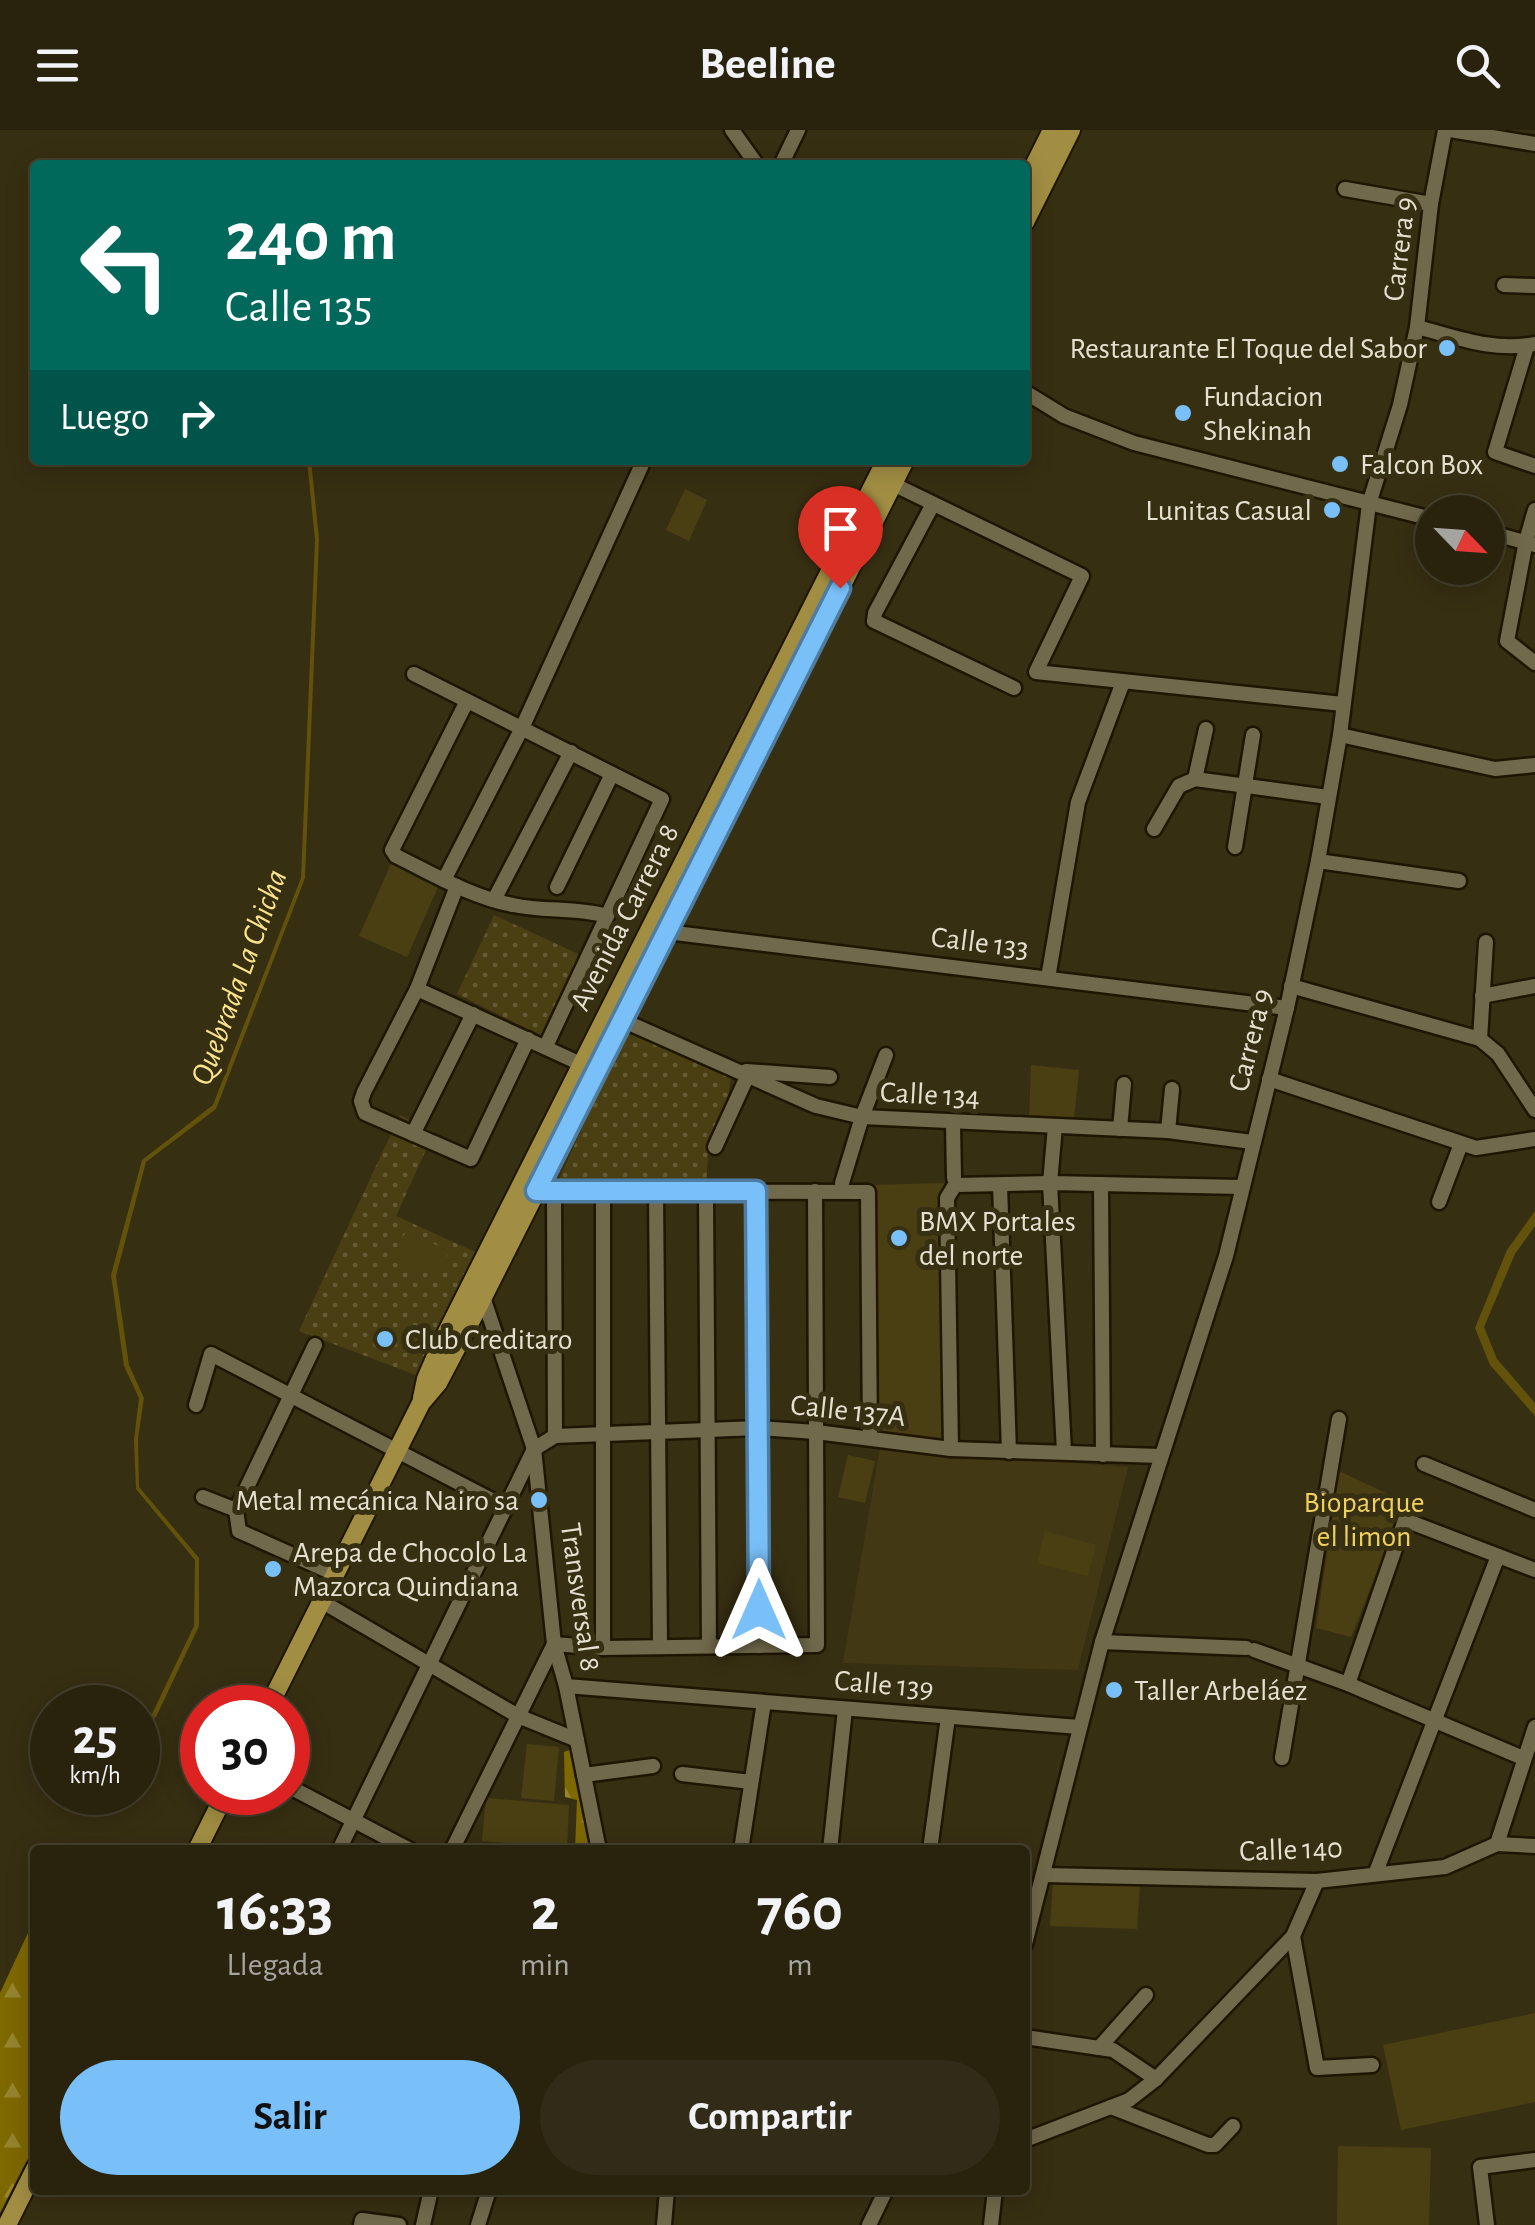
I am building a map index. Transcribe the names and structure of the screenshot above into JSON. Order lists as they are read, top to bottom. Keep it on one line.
{"streets":{"main road":["Avenida Carrera 8"],"street":["Carrera 9","Calle 133","Calle 134","Calle 137A","Transversal 8","Calle 139","Calle 140"]},"crossings":[["Carrera 9","Calle 133"],["Carrera 9","Calle 134"],["Carrera 9","Calle 137A"],["Carrera 9","Calle 139"],["Carrera 9","Calle 140"],["Avenida Carrera 8","Calle 133"],["Avenida Carrera 8","Calle 134"],["Avenida Carrera 8","Transversal 8"],["Transversal 8","Calle 139"]],"water":["Quebrada La Chicha"],"parks":["Bioparque el limon"],"places":["Restaurante El Toque del Sabor","Fundacion Shekinah","Falcon Box","Lunitas Casual","BMX Portales del norte","Club Creditaro","Metal mecánica Nairo sa","Arepa de Chocolo La Mazorca Quindiana","Taller Arbeláez"],"north":"bottom right","page":{"header":"Beeline","turn":["240 m","Calle 135"],"then":"Luego","speed":"25 km/h","limit":"30","eta":["16:33","Llegada","2","min","760","m"],"buttons":["Salir","Compartir"]}}
